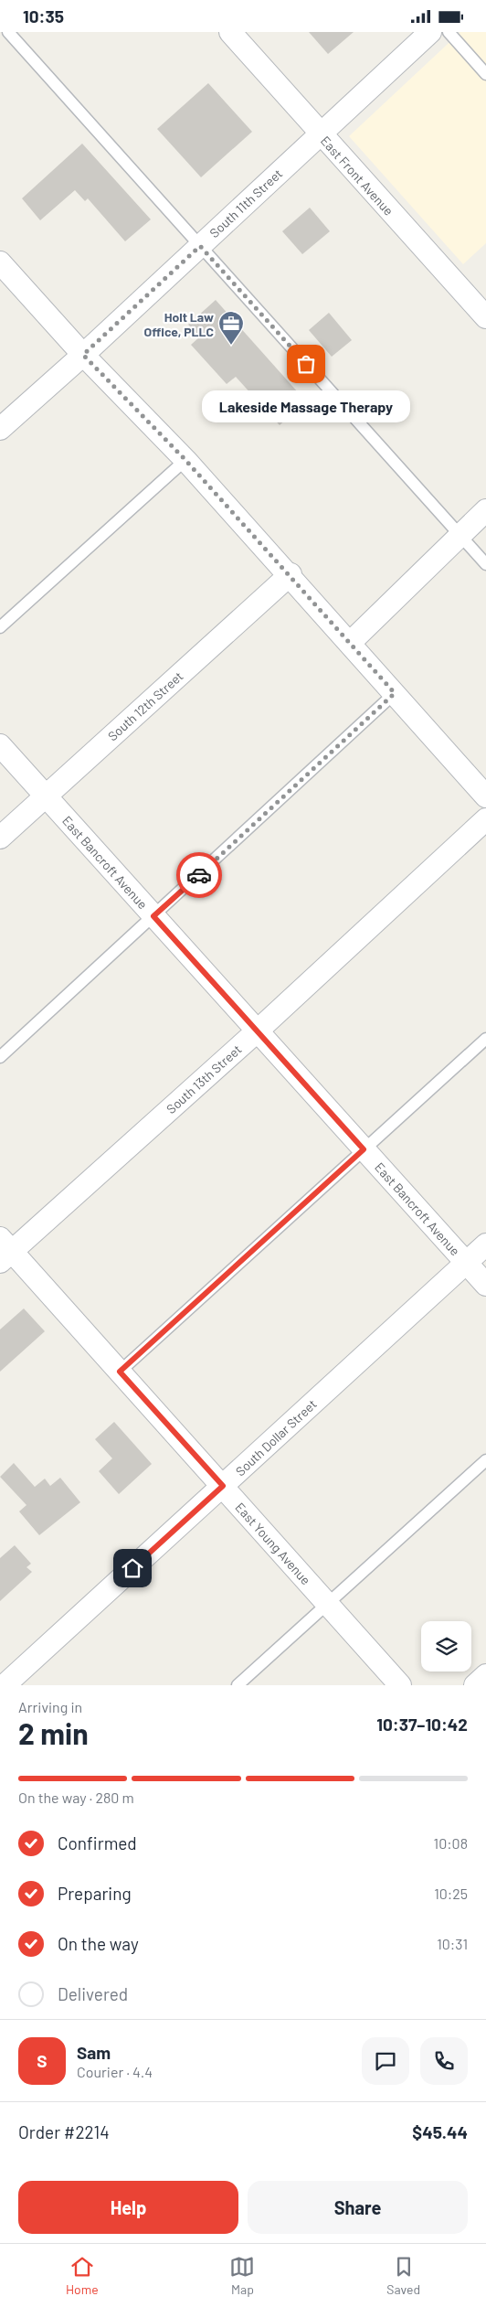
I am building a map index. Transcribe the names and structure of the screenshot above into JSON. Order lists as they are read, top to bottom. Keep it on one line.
{"streets":{"street":["East Front Avenue","South 11th Street","South 12th Street","East Bancroft Avenue","South 13th Street","South Dollar Street","East Young Avenue"]},"crossings":[["East Front Avenue","South 11th Street"],["South 12th Street","East Bancroft Avenue"],["East Bancroft Avenue","South 13th Street"],["East Bancroft Avenue","South Dollar Street"],["South 13th Street","East Young Avenue"],["South Dollar Street","East Young Avenue"]],"places":{"office":["Holt Law Office, PLLC"],"other":["Lakeside Massage Therapy"]},"page":{"status":"10:35","bubble":"Lakeside Massage Therapy","heading":["2 min","Arriving in","10:37–10:42"],"panel":["Sam","Courier · 4.4","Order #2214","$45.44"],"bar":"On the way · 280 m","list":[["Confirmed","10:08"],["Preparing","10:25"],["On the way","10:31"],"Delivered"],"round":"S","buttons":["Help","Share"],"tabs":["Home","Map","Saved"]}}
